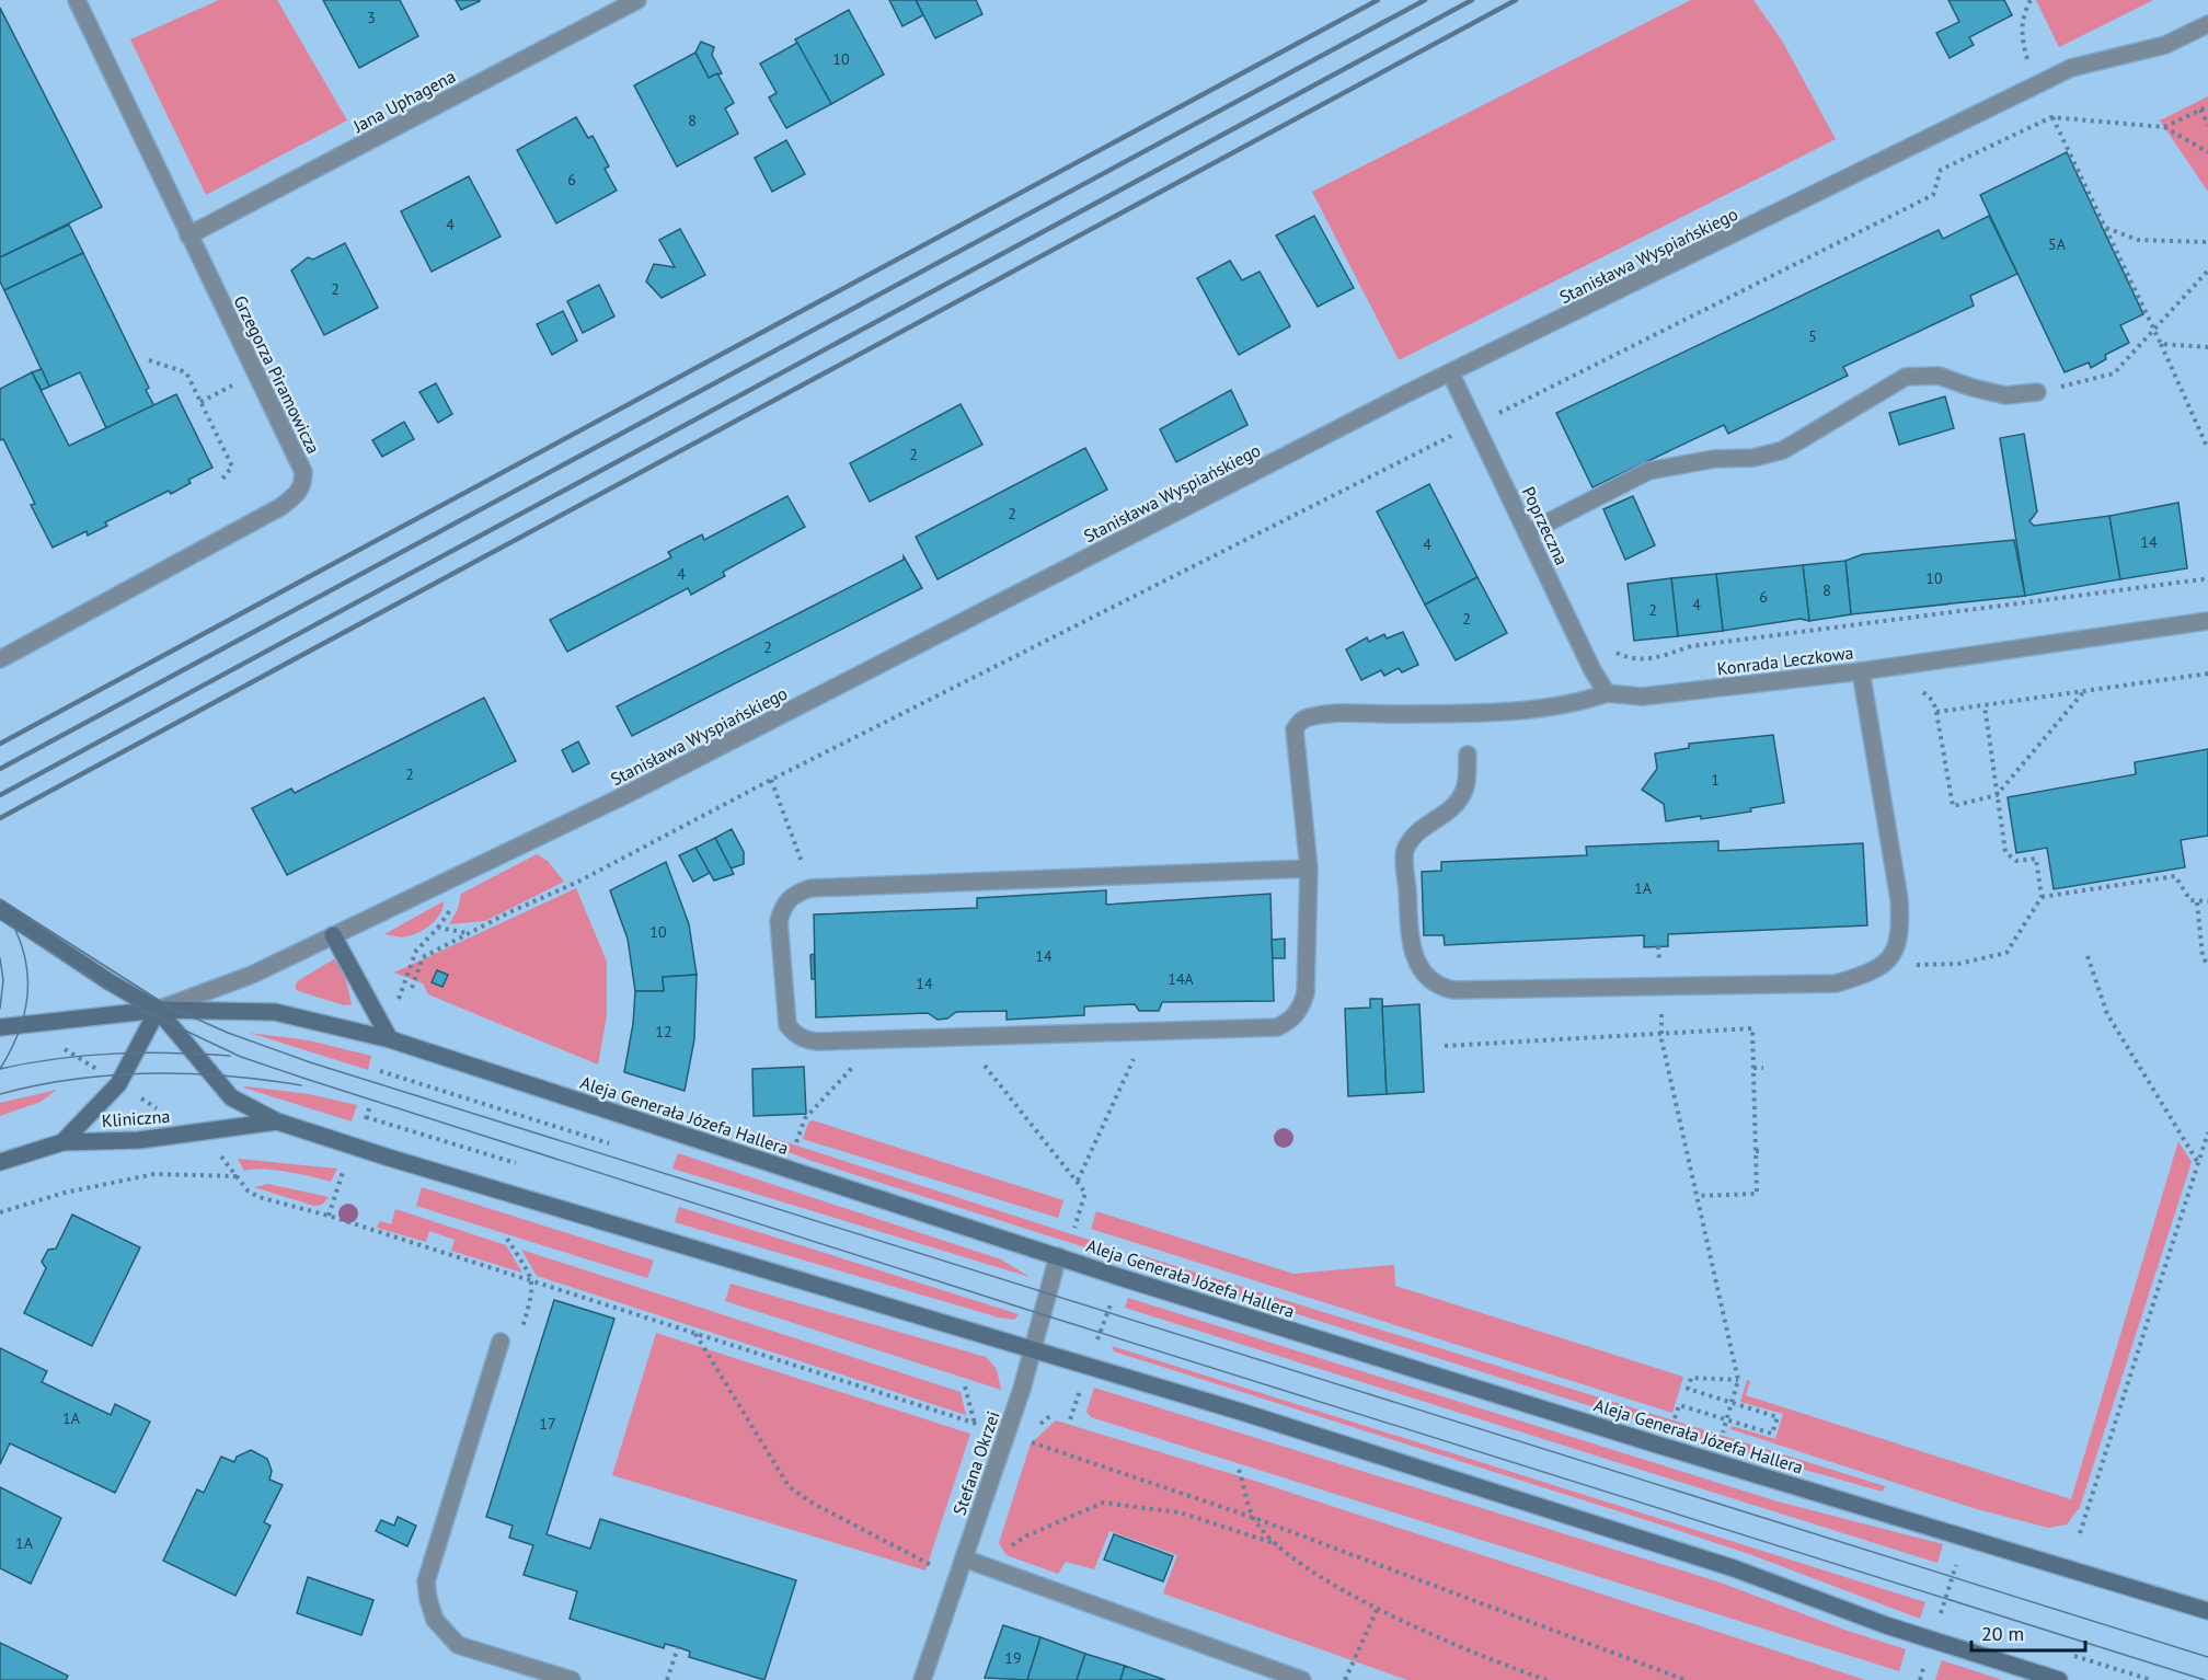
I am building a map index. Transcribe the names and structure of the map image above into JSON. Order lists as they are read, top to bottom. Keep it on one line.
{"streets":{"main road":["Aleja Generała Józefa Hallera","Kliniczna"],"street":["Jana Uphagena","Stanisława Wyspiańskiego","Grzegorza Piramowicza","Poprzeczna","Konrada Leczkowa","Stefana Okrzei"]},"crossings":[["Jana Uphagena","Grzegorza Piramowicza"],["Stanisława Wyspiańskiego","Poprzeczna"],["Stanisława Wyspiańskiego","Aleja Generała Józefa Hallera"],["Poprzeczna","Konrada Leczkowa"],["Aleja Generała Józefa Hallera","Kliniczna"],["Aleja Generała Józefa Hallera","Stefana Okrzei"]],"house_numbers":["3","10","8","6","4","5A","2","5","2","2","14","4","4","10","8","6","4","2","2","2","2","1","1A","10","14","14A","14","12","1A","17","1A","19"],"scale_bar":"20 m"}
